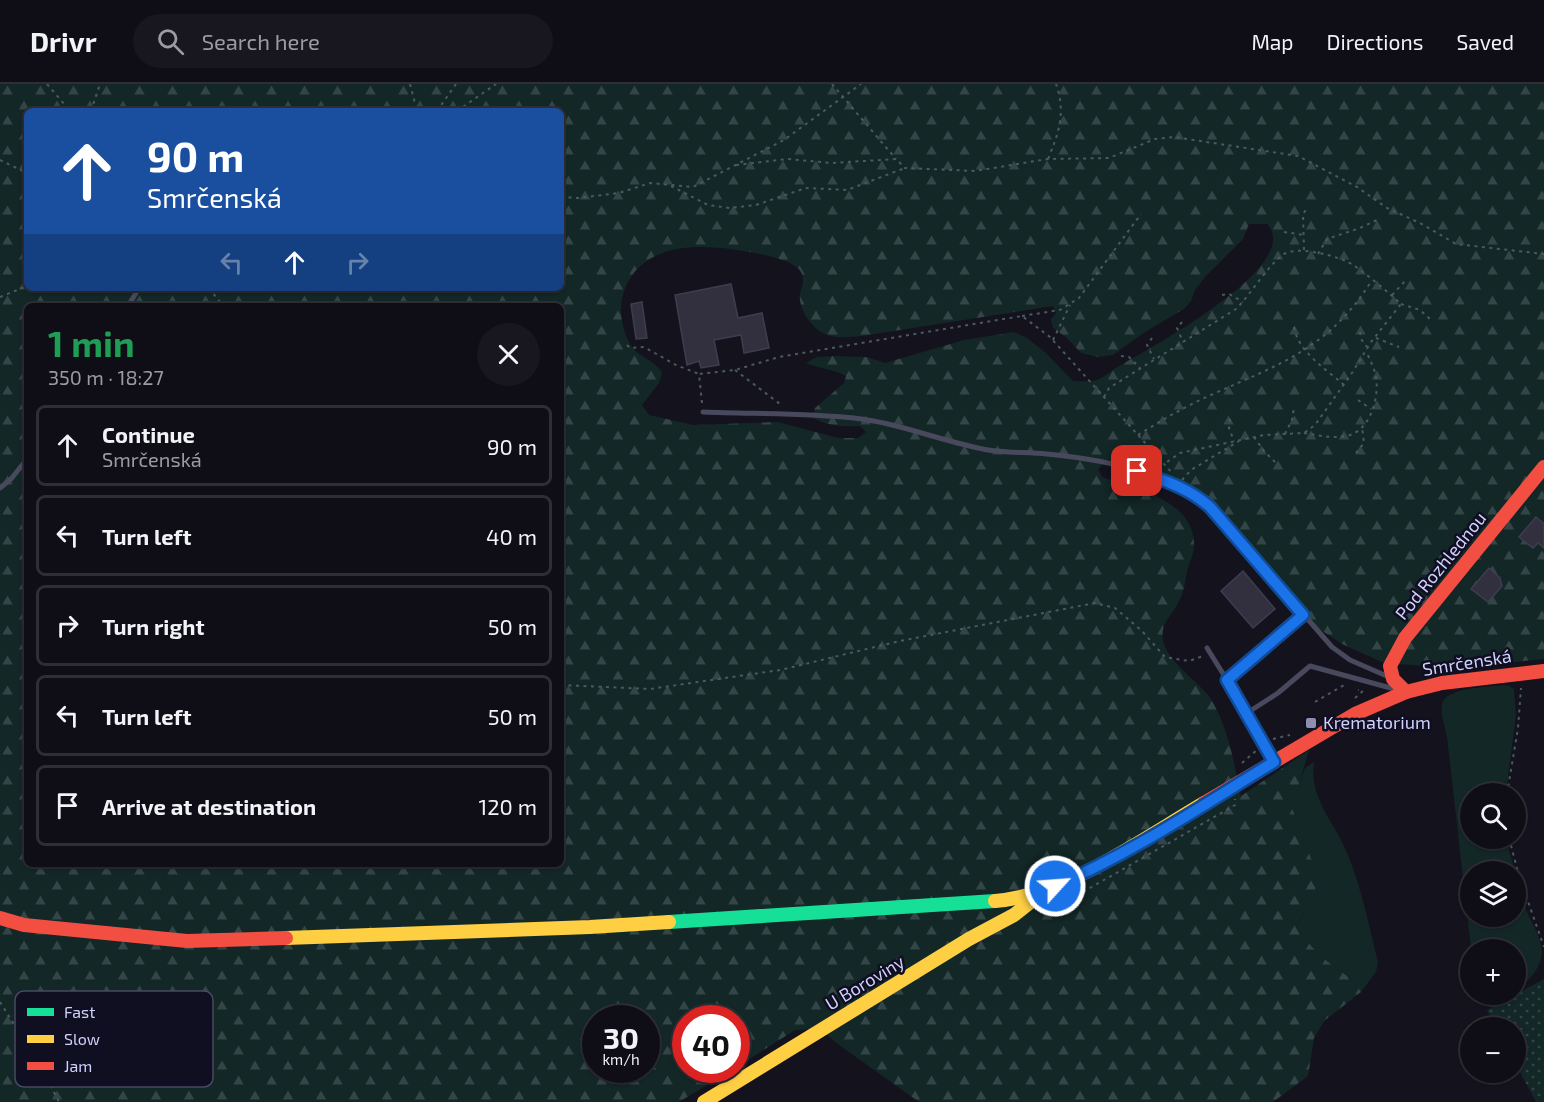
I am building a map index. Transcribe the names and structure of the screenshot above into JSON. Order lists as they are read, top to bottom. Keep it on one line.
{"streets":{"street":["Pod Rozhlednou","Smrčenská","U Boroviny"]},"crossings":[["Smrčenská","U Boroviny"]],"places":{"transit":["Krematorium"]},"legend":["Fast","Slow","Jam"],"page":{"header":"Drivr","search":"Search here","nav":["Map","Directions","Saved"],"turn":["90 m","Smrčenská"],"heading":["1 min","350 m · 18:27"],"list":[{"name":"Continue","note":"Smrčenská","value":"90 m"},{"name":"Turn left","value":"40 m"},{"name":"Turn right","value":"50 m"},{"name":"Turn left","value":"50 m"},{"name":"Arrive at destination","value":"120 m"}],"map_buttons":["+","−"],"speed":"30 km/h","limit":"40"}}
